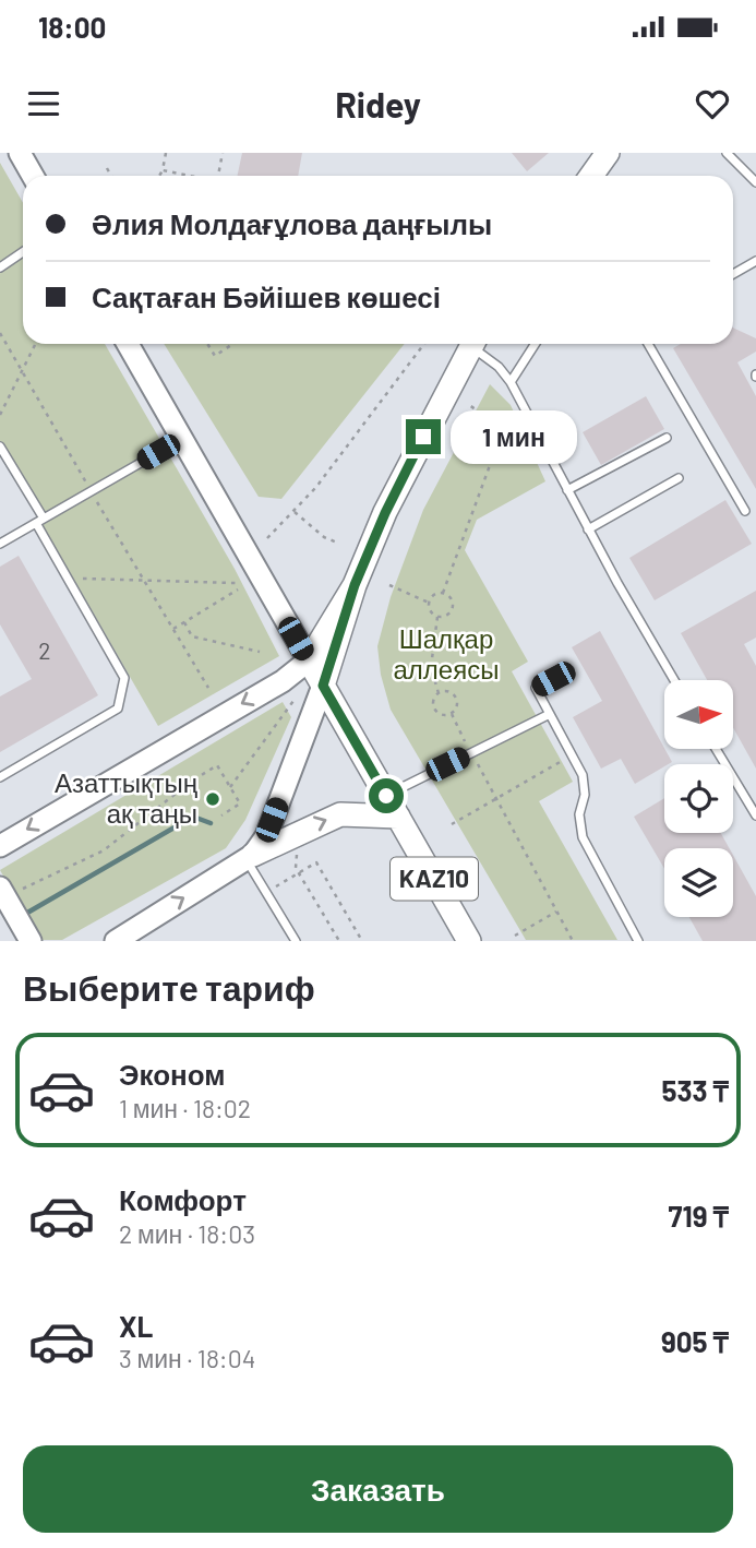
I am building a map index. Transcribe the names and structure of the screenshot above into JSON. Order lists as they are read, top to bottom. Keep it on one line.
{"streets":{"main road":["KAZ10"]},"parks":["Шалқар аллеясы"],"places":["Азаттықтың ақ таңы"],"house_numbers":["2"],"north":"right","page":{"status":"18:00","header":"Ridey","banner":["Әлия Молдағұлова даңғылы","Сақтаған Бәйішев көшесі"],"bubble":"1 мин","heading":"Выберите тариф","list":[{"name":"Эконом","note":"1 мин · 18:02","value":"533 ₸"},{"name":"Комфорт","note":"2 мин · 18:03","value":"719 ₸"},{"name":"XL","note":"3 мин · 18:04","value":"905 ₸"}],"buttons":"Заказать"}}
